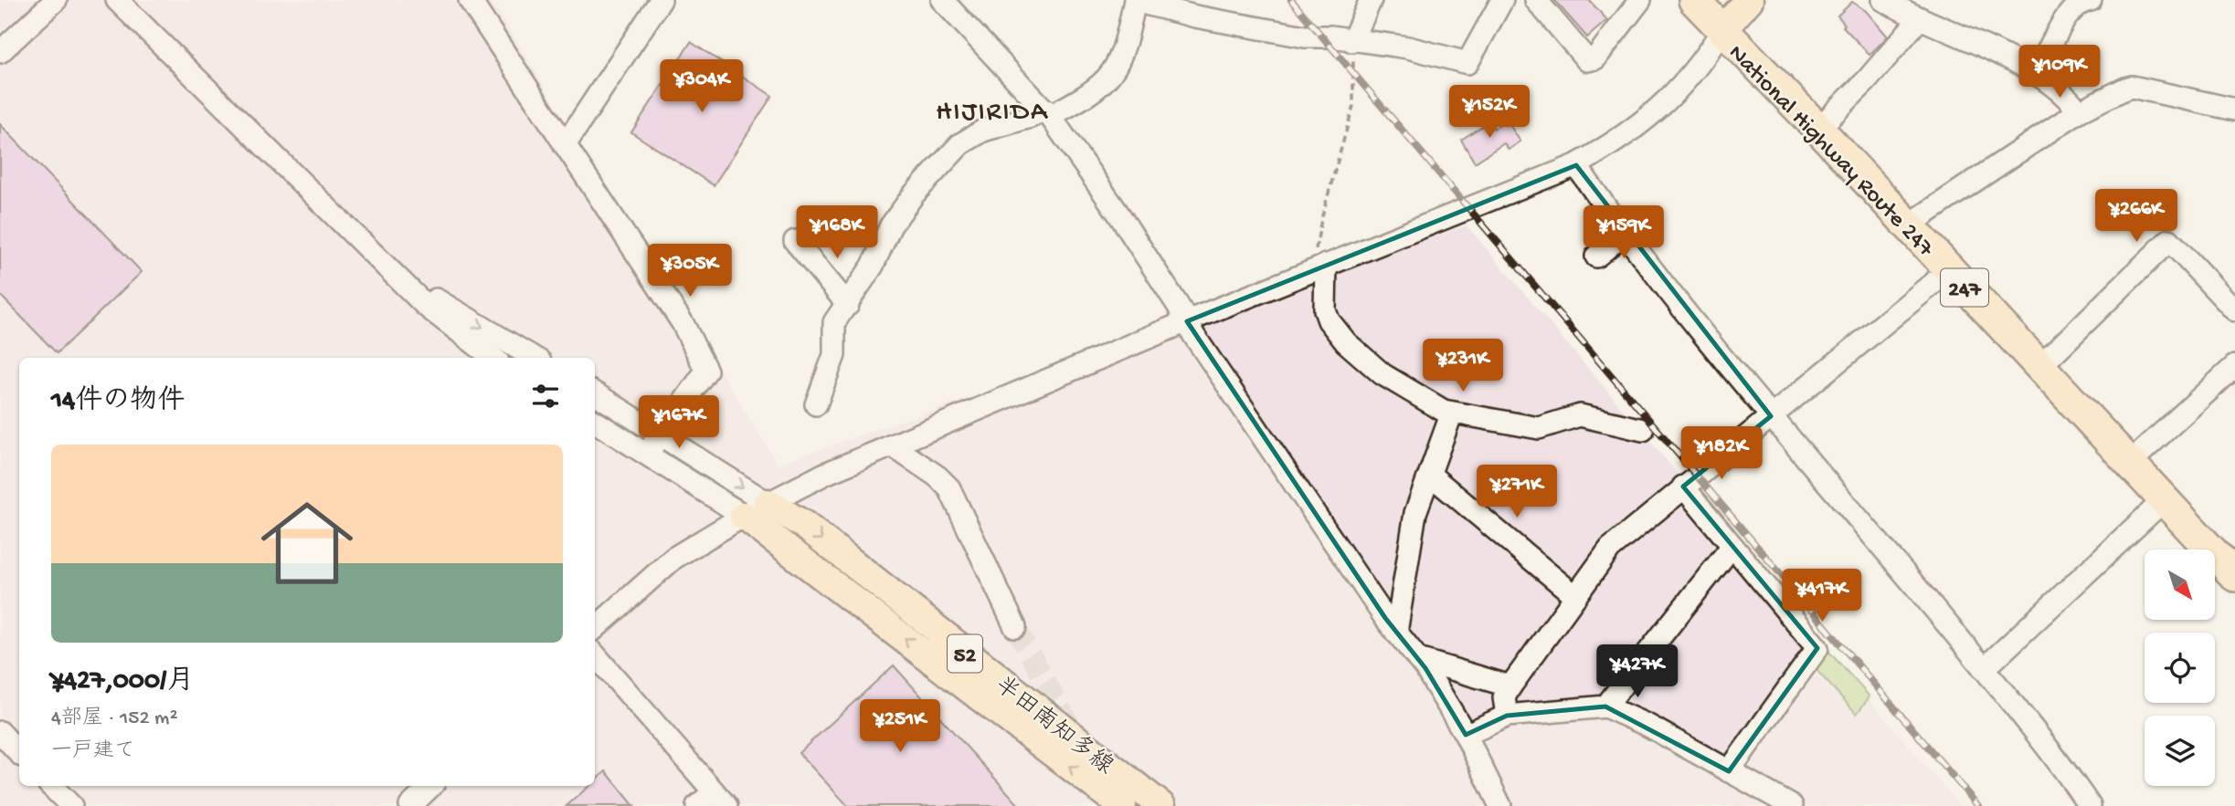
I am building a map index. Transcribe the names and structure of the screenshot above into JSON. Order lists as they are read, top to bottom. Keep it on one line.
{"streets":{"highway":["National Highway Route 247","247"],"main road":["52","半田南知多線"]},"districts":["HIJIRIDA"],"north":"bottom right","page":{"price":["¥109K","¥304K","¥152K","¥266K","¥168K","¥159K","¥305K","¥231K","¥167K","¥182K","¥271K","¥417K","¥427K","¥251K"],"heading":"14件の物件","list":[{"name":"¥427,000/月","note":"4部屋 · 152 m² · 一戸建て"}]}}
